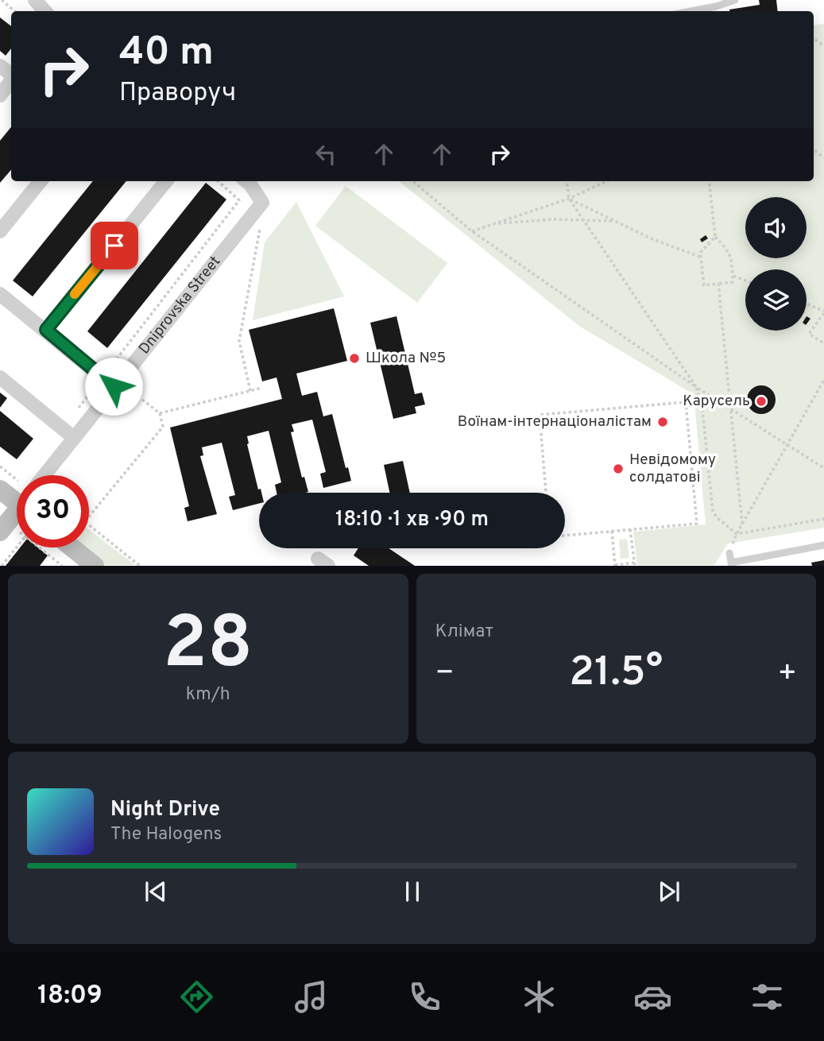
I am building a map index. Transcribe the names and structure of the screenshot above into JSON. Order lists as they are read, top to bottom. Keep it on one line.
{"streets":{"street":["Dniprovska Street"]},"places":["Школа №5","Карусель","Воїнам-інтернаціоналістам","Невідомому солдатові"],"page":{"turn":["40 m","Праворуч"],"limit":"30","trip":"18:10 · 1 хв · 90 m","tile":[["28","km/h"],"Клімат"],"heat":["−","21.5°","+"],"song":["Night Drive","The Halogens"],"tabs":"18:09"}}
